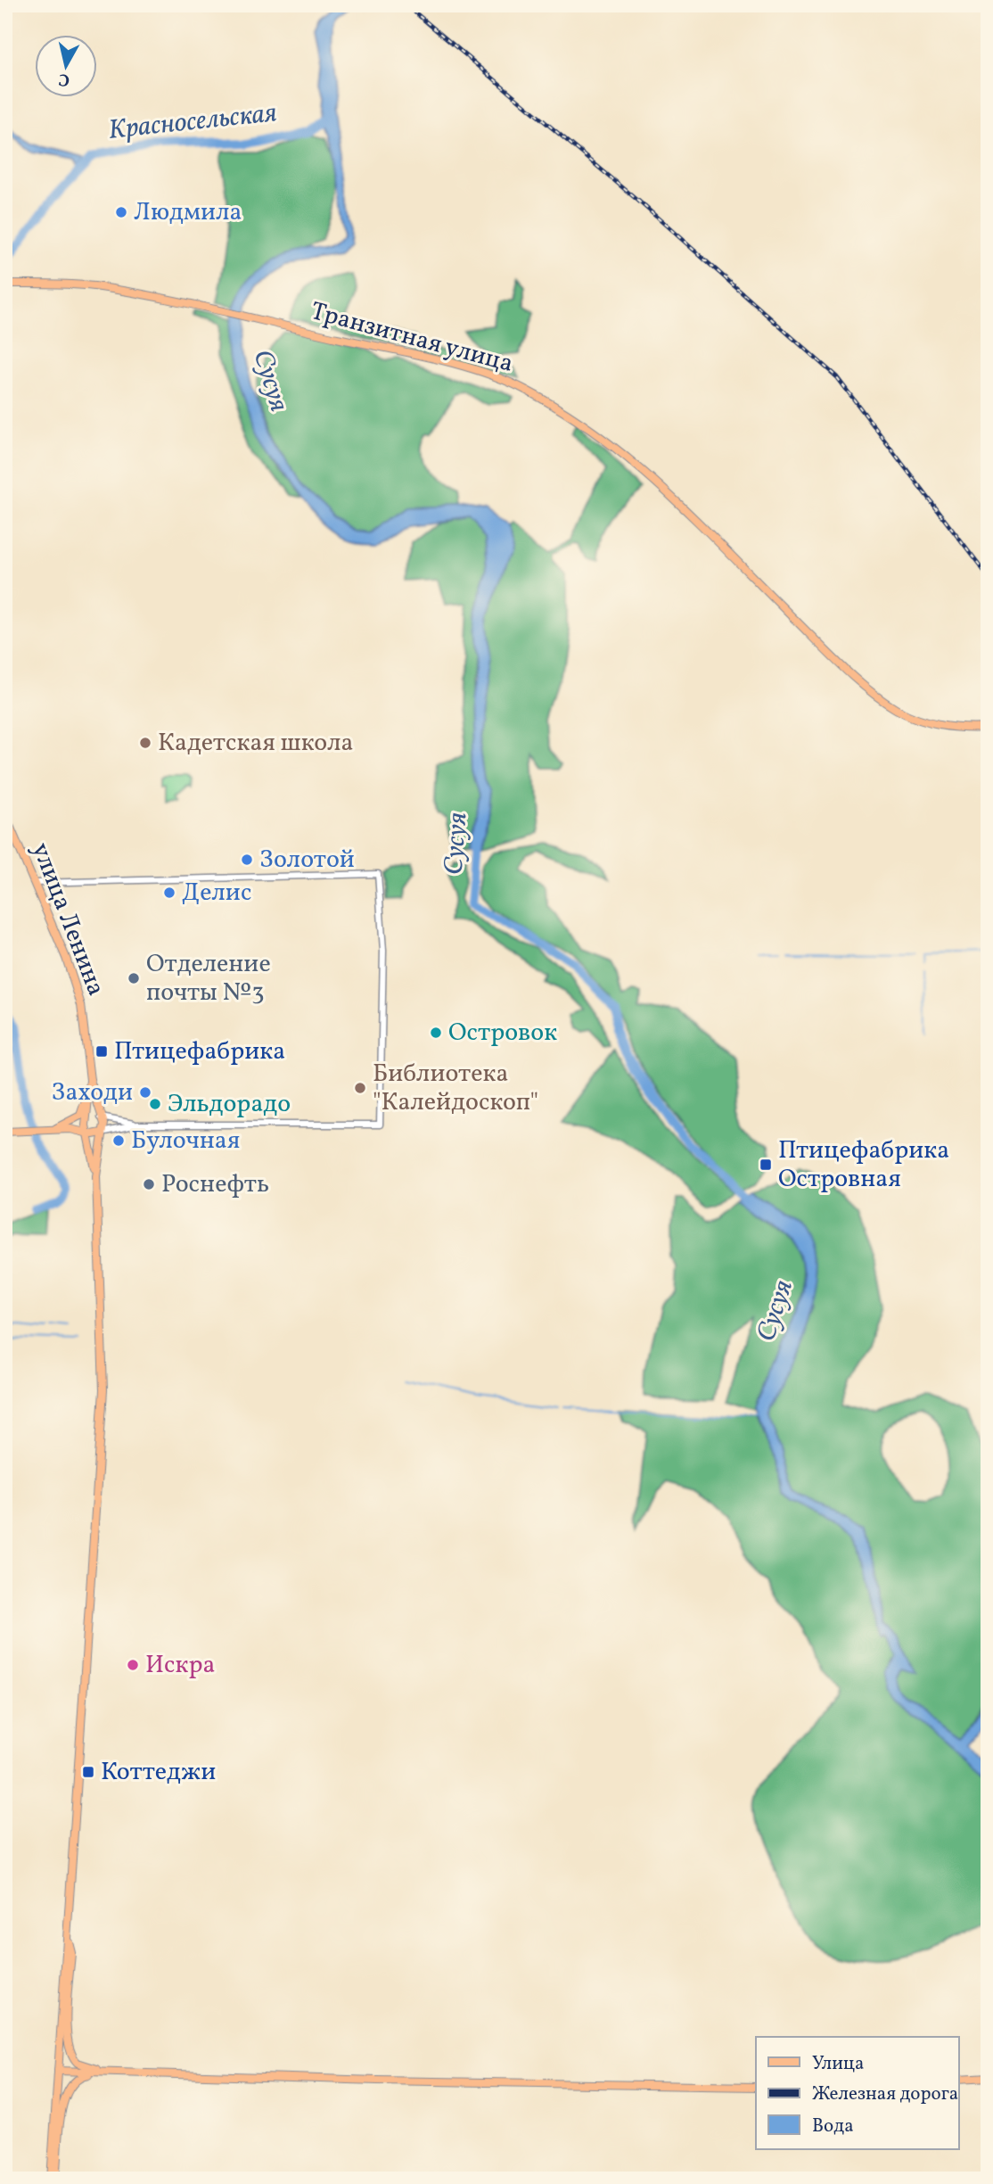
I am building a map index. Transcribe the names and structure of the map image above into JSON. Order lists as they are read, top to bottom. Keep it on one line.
{"streets":{"main road":["Транзитная улица","улица Ленина"]},"water":["Красносельская","Сусуя"],"places":{"other":["Людмила","Кадетская школа","Золотой","Делис","Отделение почты №3","Островок","Библиотека \"Калейдоскоп\"","Заходи","Эльдорадо","Булочная","Роснефть","Искра"],"transit":["Птицефабрика","Птицефабрика Островная","Коттеджи"]},"legend":["Улица","Железная дорога","Вода"],"north":"bottom"}
